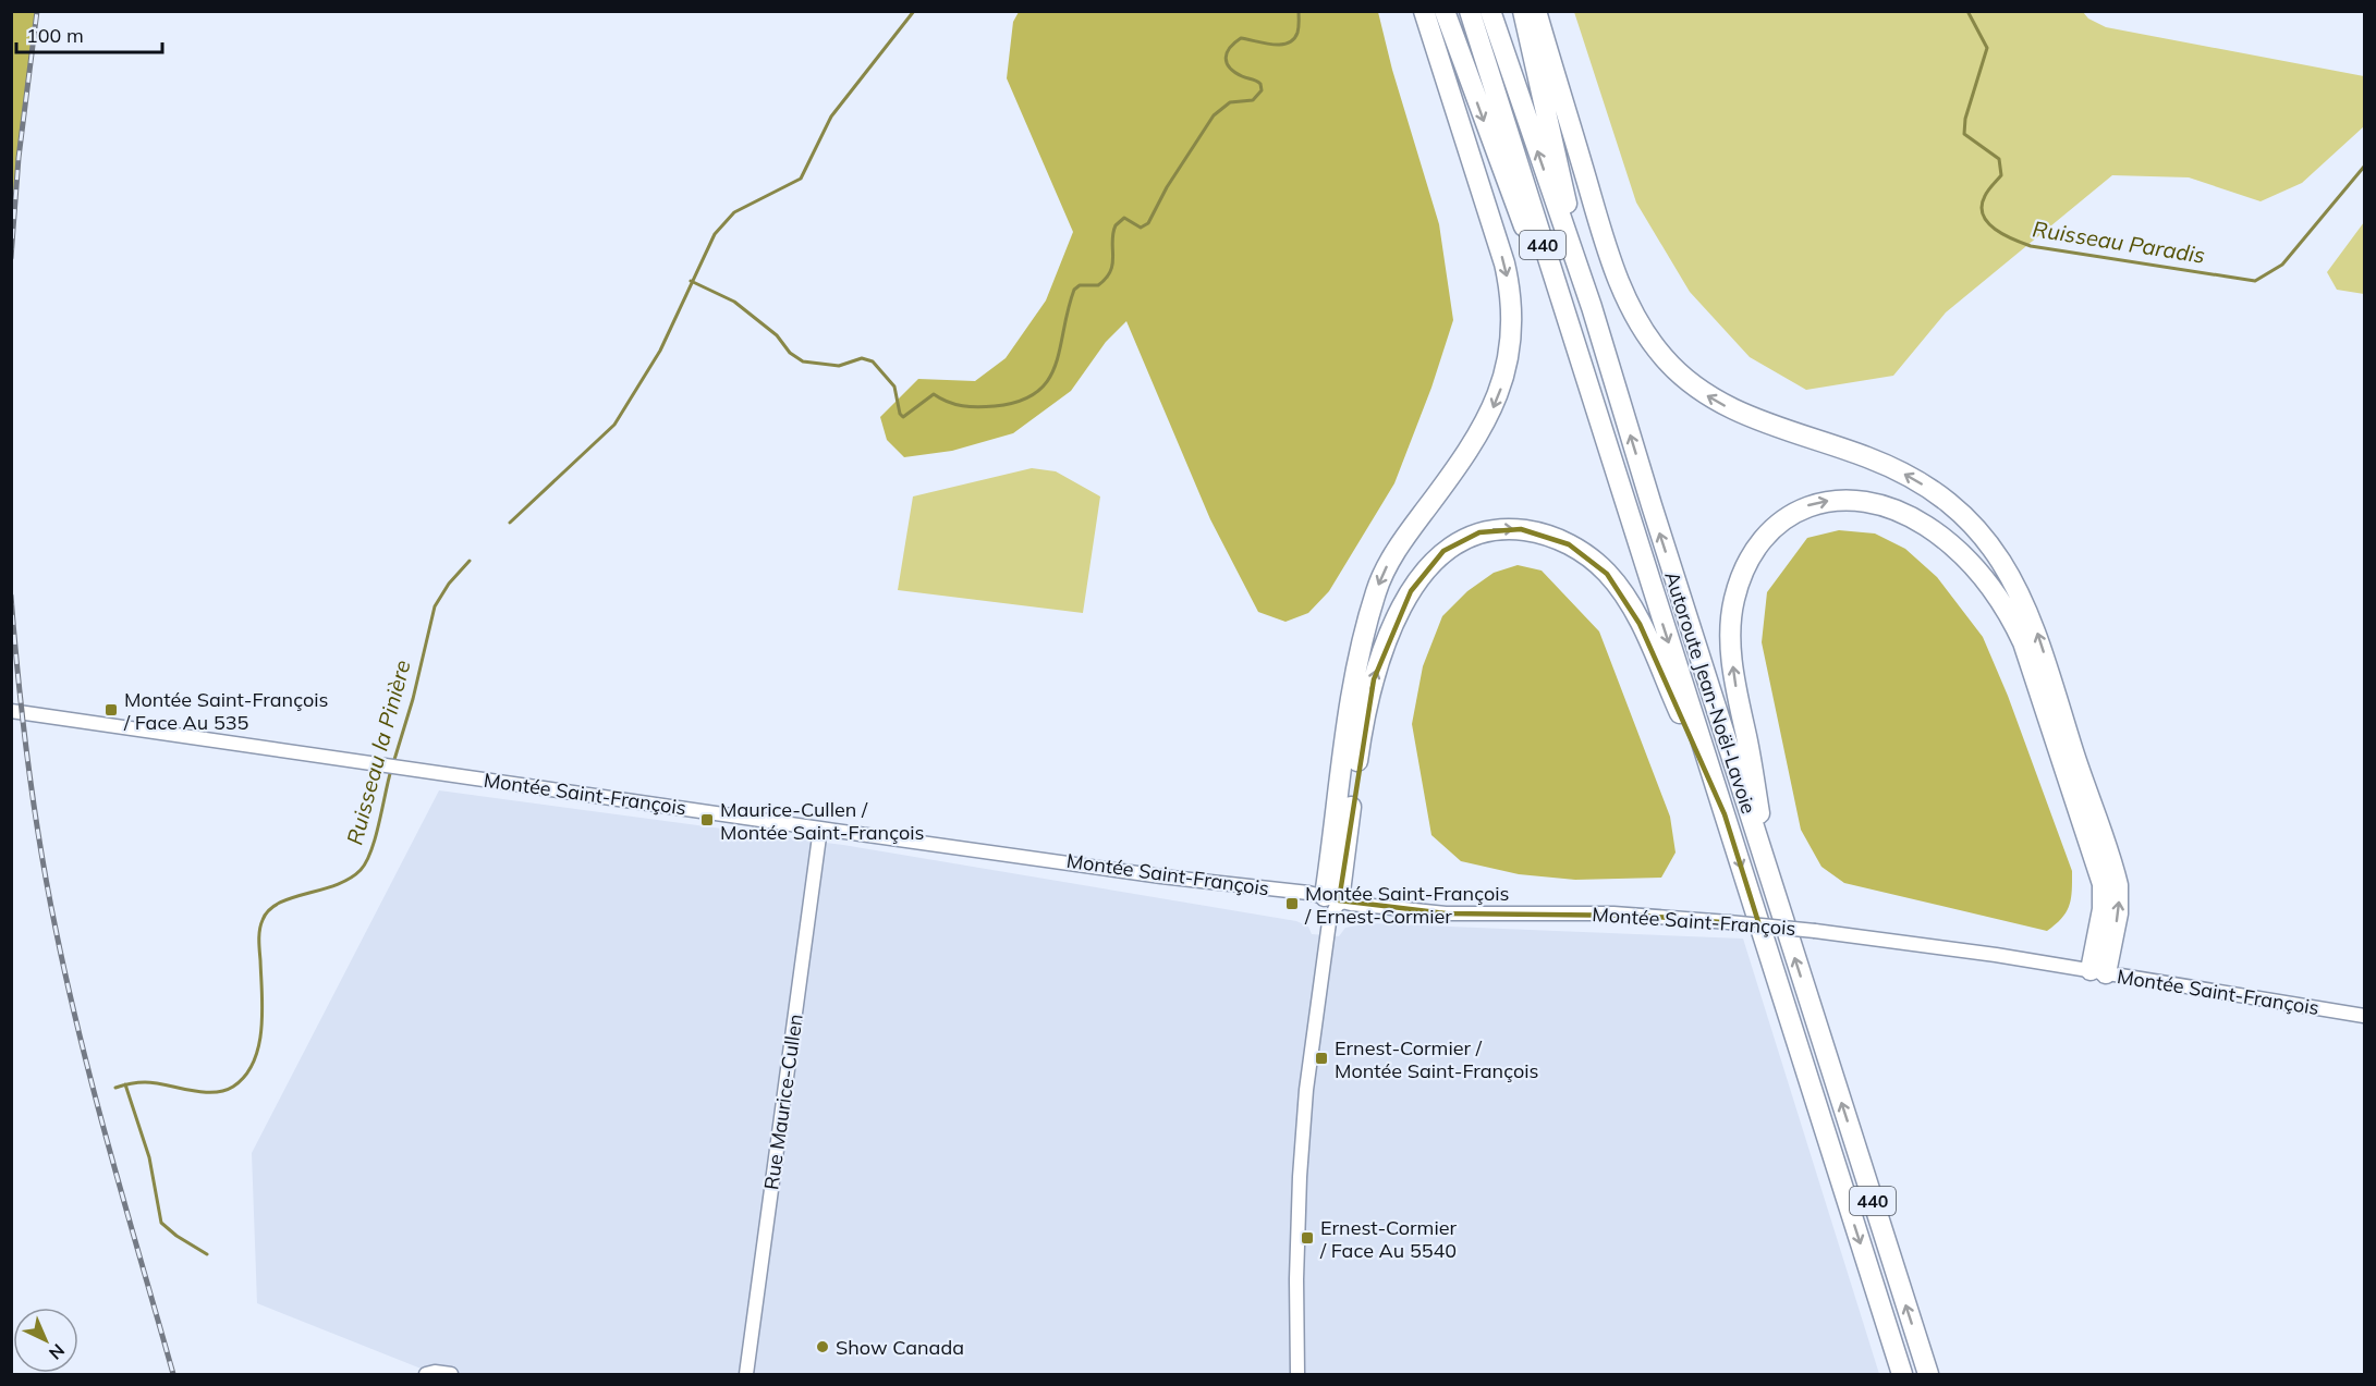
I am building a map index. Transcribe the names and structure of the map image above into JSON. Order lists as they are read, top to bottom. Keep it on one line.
{"streets":{"highway":["440","Autoroute Jean-Noël-Lavoie"],"street":["Montée Saint-François","Rue Maurice-Cullen"]},"crossings":[["Montée Saint-François","Rue Maurice-Cullen"]],"water":["Ruisseau Paradis","Ruisseau la Pinière"],"places":{"transit":["Montée Saint-François / Face Au 535","Maurice-Cullen / Montée Saint-François","Montée Saint-François / Ernest-Cormier","Ernest-Cormier / Montée Saint-François","Ernest-Cormier / Face Au 5540"],"other":["Show Canada"]},"scale_bar":"100 m","north":"bottom right"}
